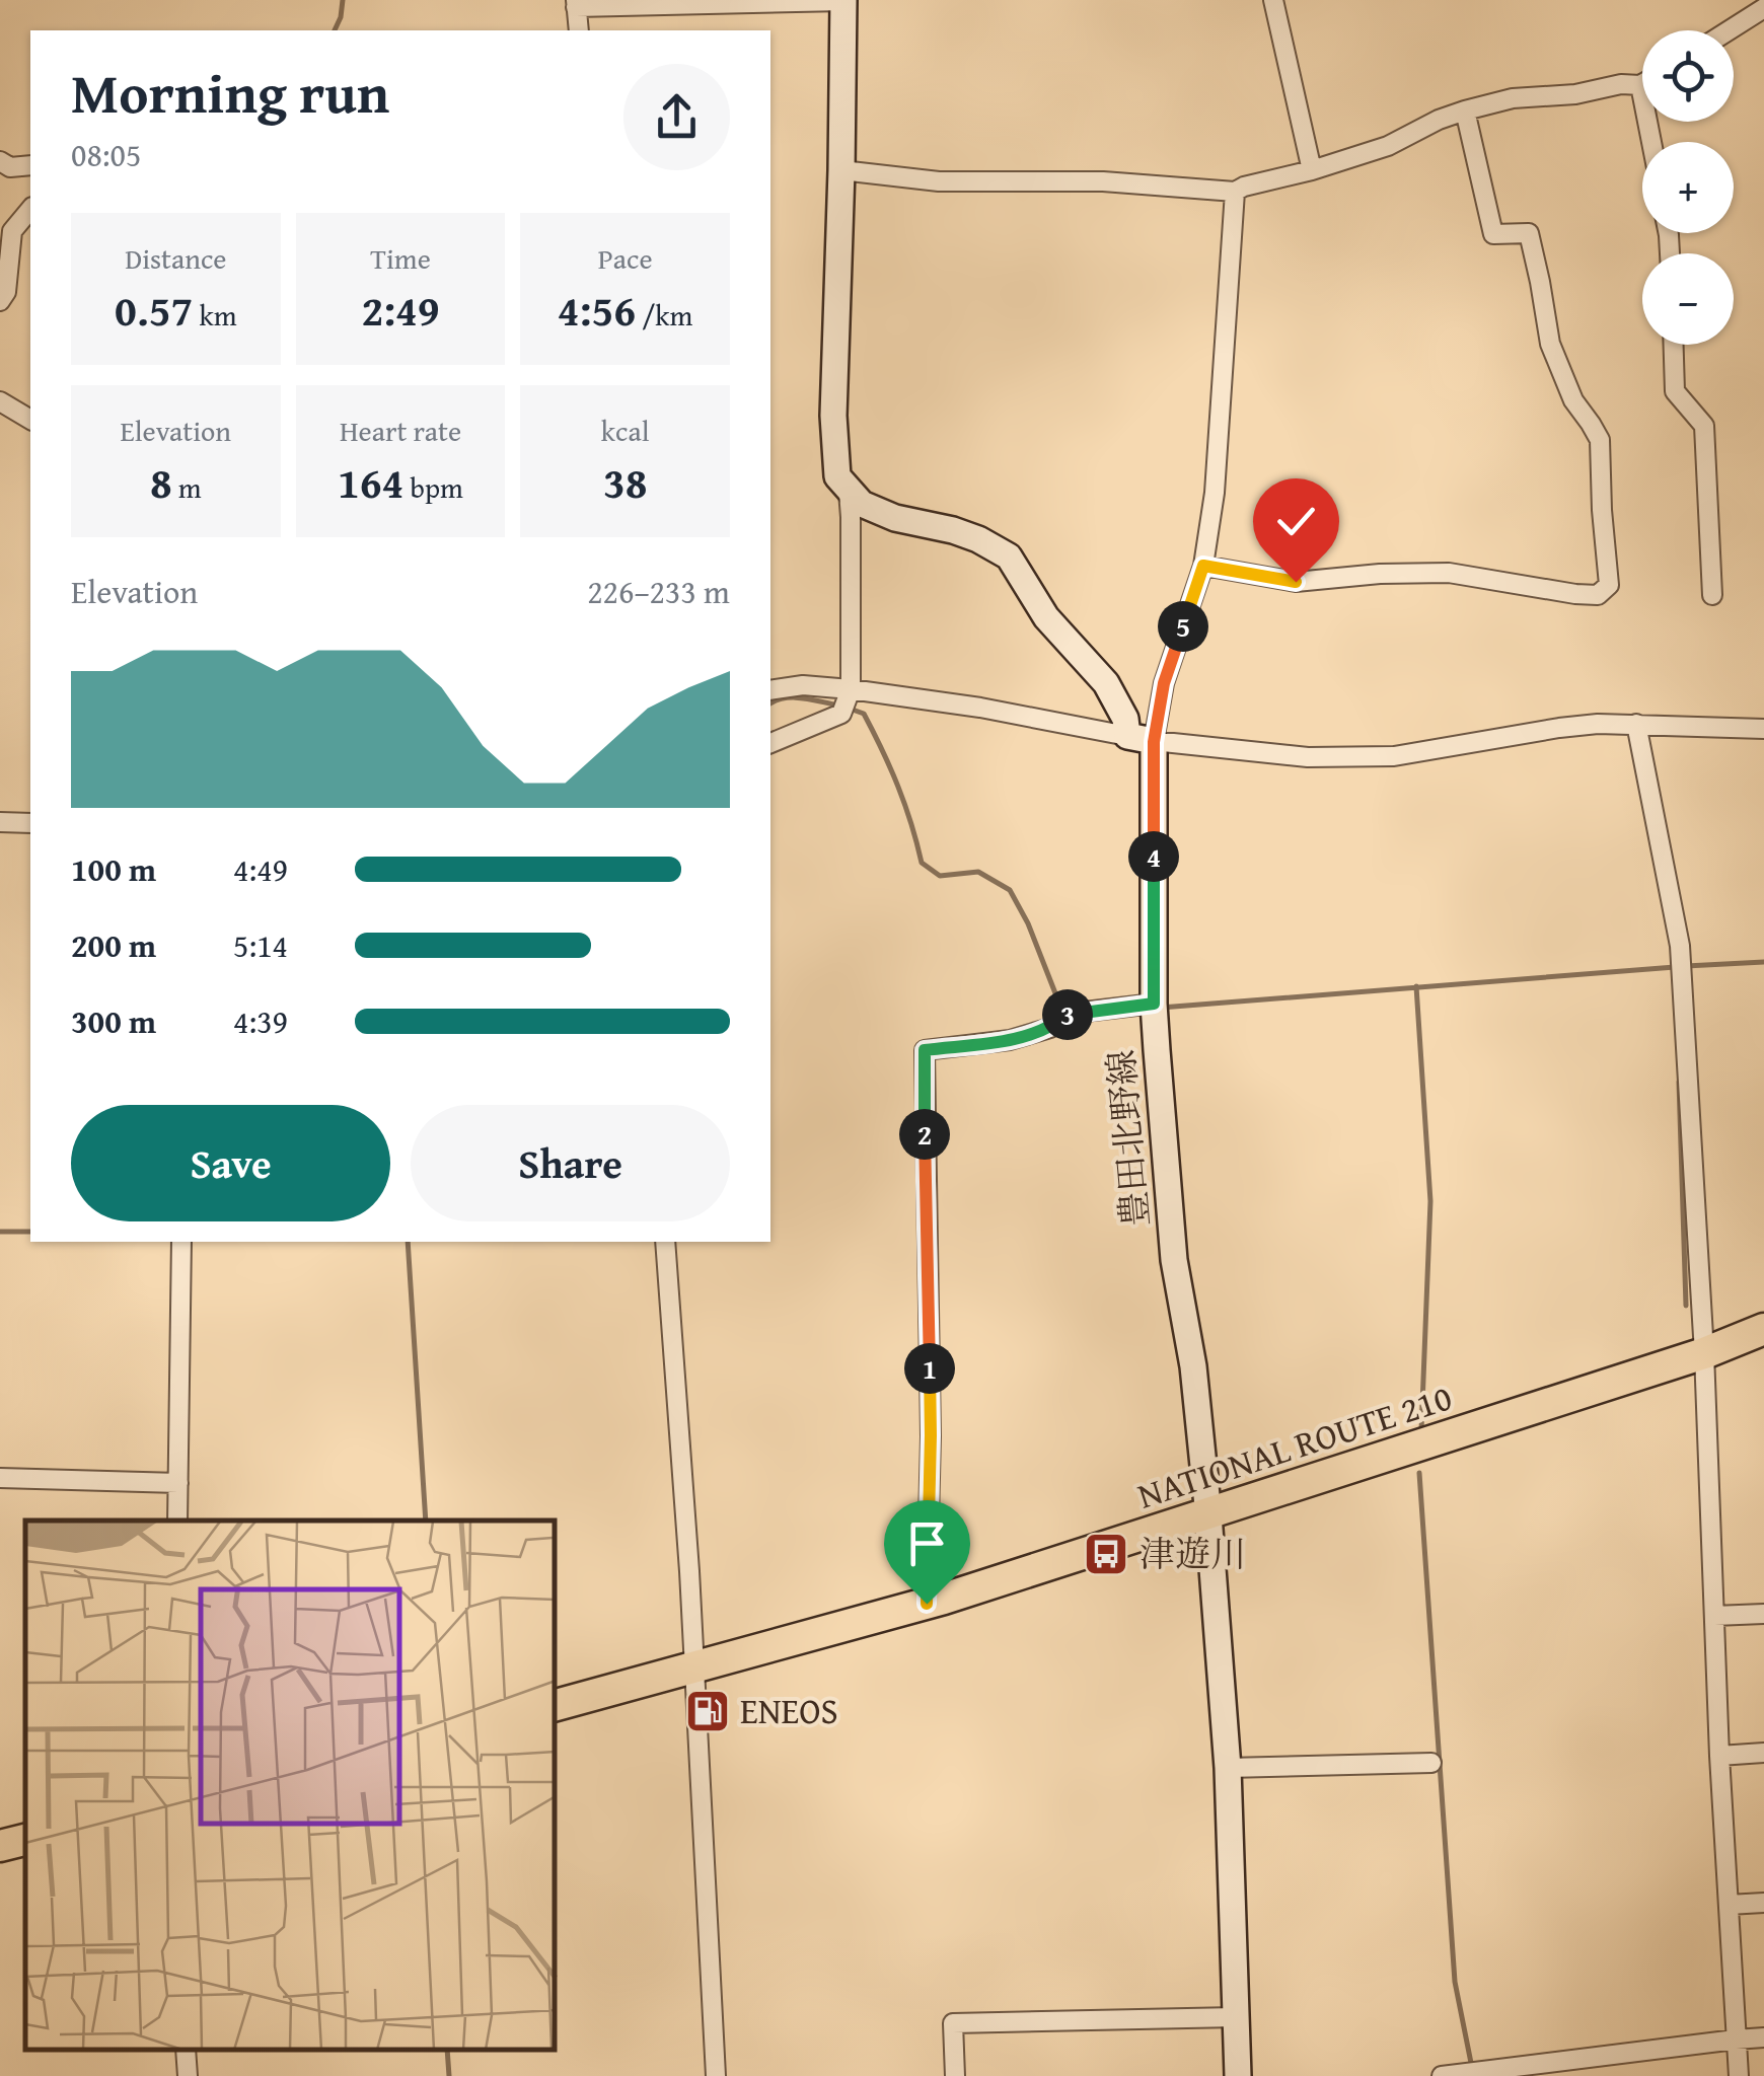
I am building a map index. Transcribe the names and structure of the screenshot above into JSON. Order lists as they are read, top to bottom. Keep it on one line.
{"streets":{"highway":["NATIONAL ROUTE 210"],"main road":["豊田北野線"]},"crossings":[["豊田北野線","NATIONAL ROUTE 210"]],"places":{"bus stop":["津遊川"],"fuel station":["ENEOS"]},"page":{"map_buttons":["+","−"],"heading":["Morning run","08:05"],"stats":[["Distance","0.57 km"],["Time","2:49"],["Pace","4:56 /km"],["Elevation","8 m"],["Heart rate","164 bpm"],["kcal","38"]],"chart":["Elevation","226–233 m"],"pins":["5","4","3","2","1"],"list":[{"name":"100 m","note":"4:49"},{"name":"200 m","note":"5:14"},{"name":"300 m","note":"4:39"}],"buttons":["Save","Share"]}}
